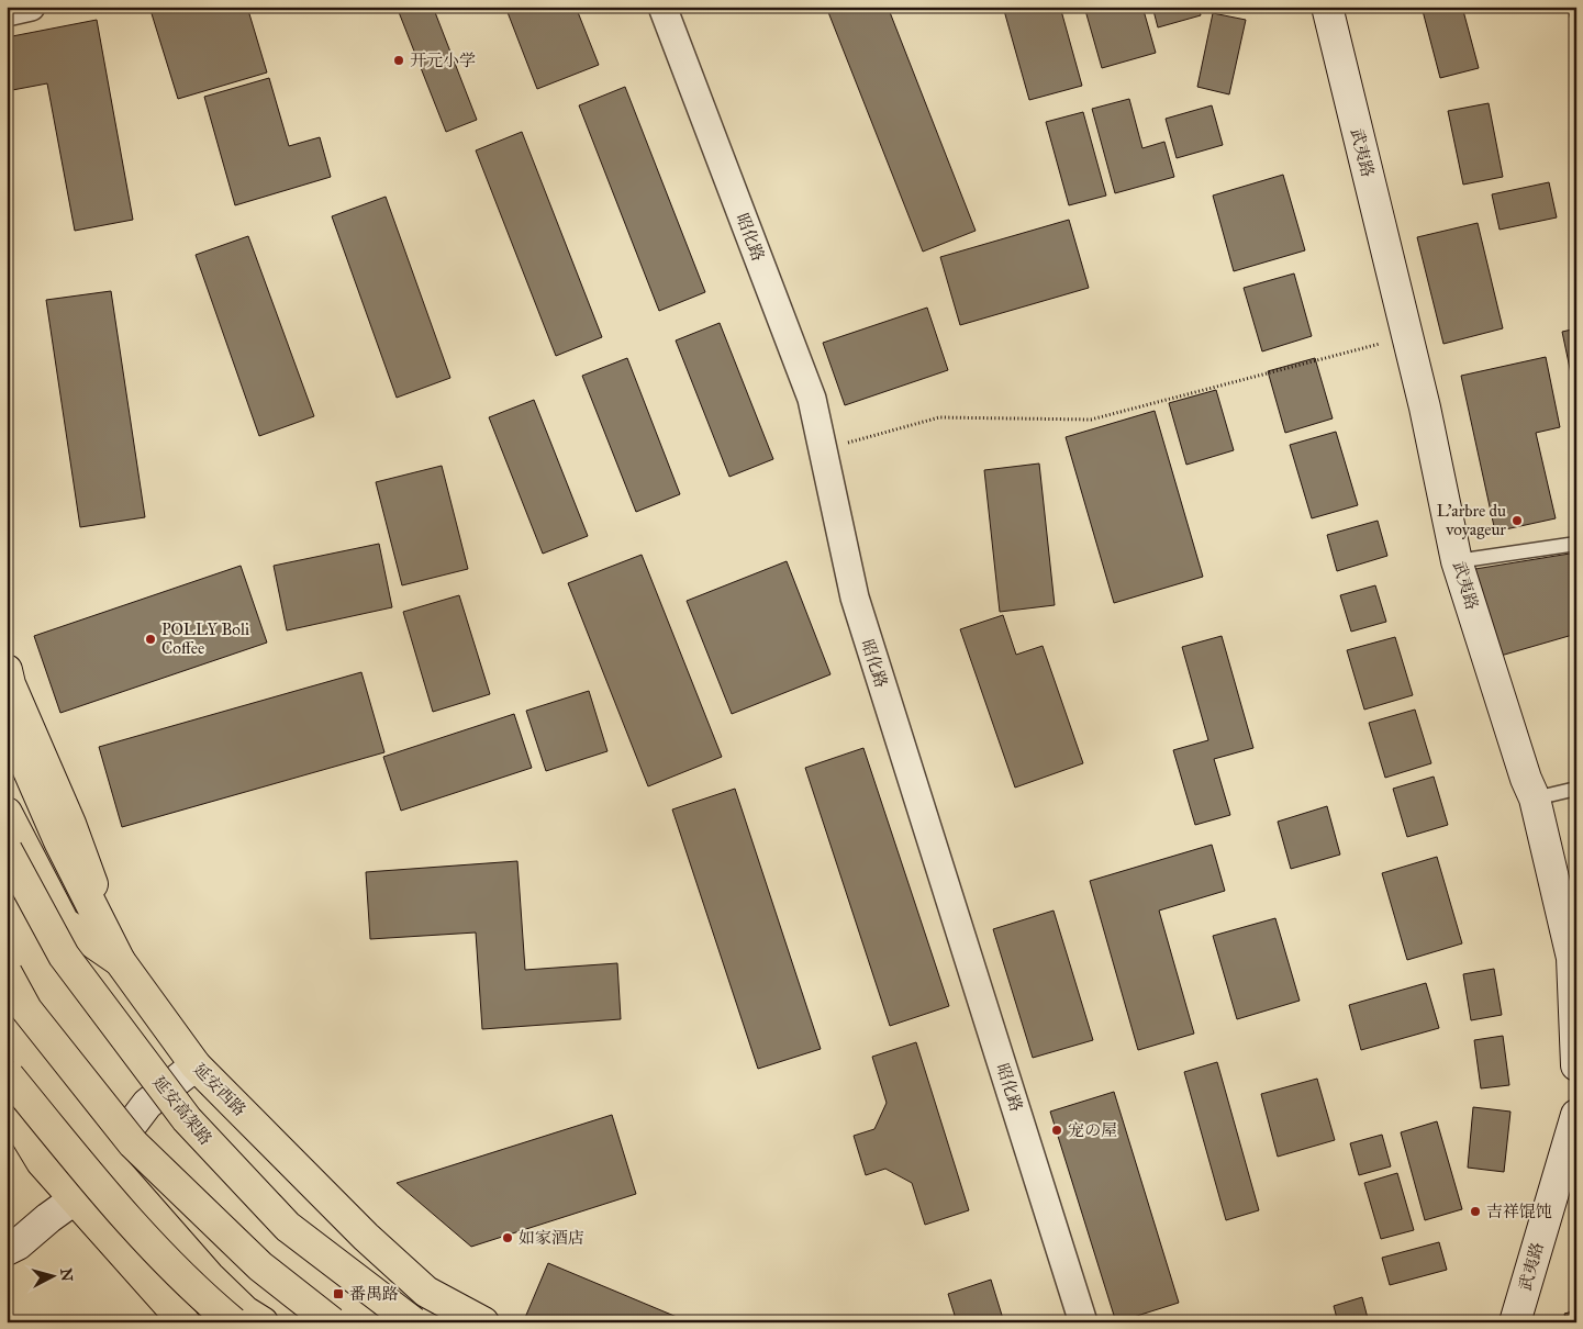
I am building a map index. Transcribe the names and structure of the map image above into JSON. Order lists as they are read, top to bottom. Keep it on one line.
{"streets":{"main road":["延安西路","延安高架路"],"street":["武夷路","昭化路"]},"places":{"other":["开元小学","L'arbre du voyageur","POLLY Boli Coffee","宠の屋","吉祥馄饨","如家酒店"],"transit":["番禺路"]},"north":"right"}
